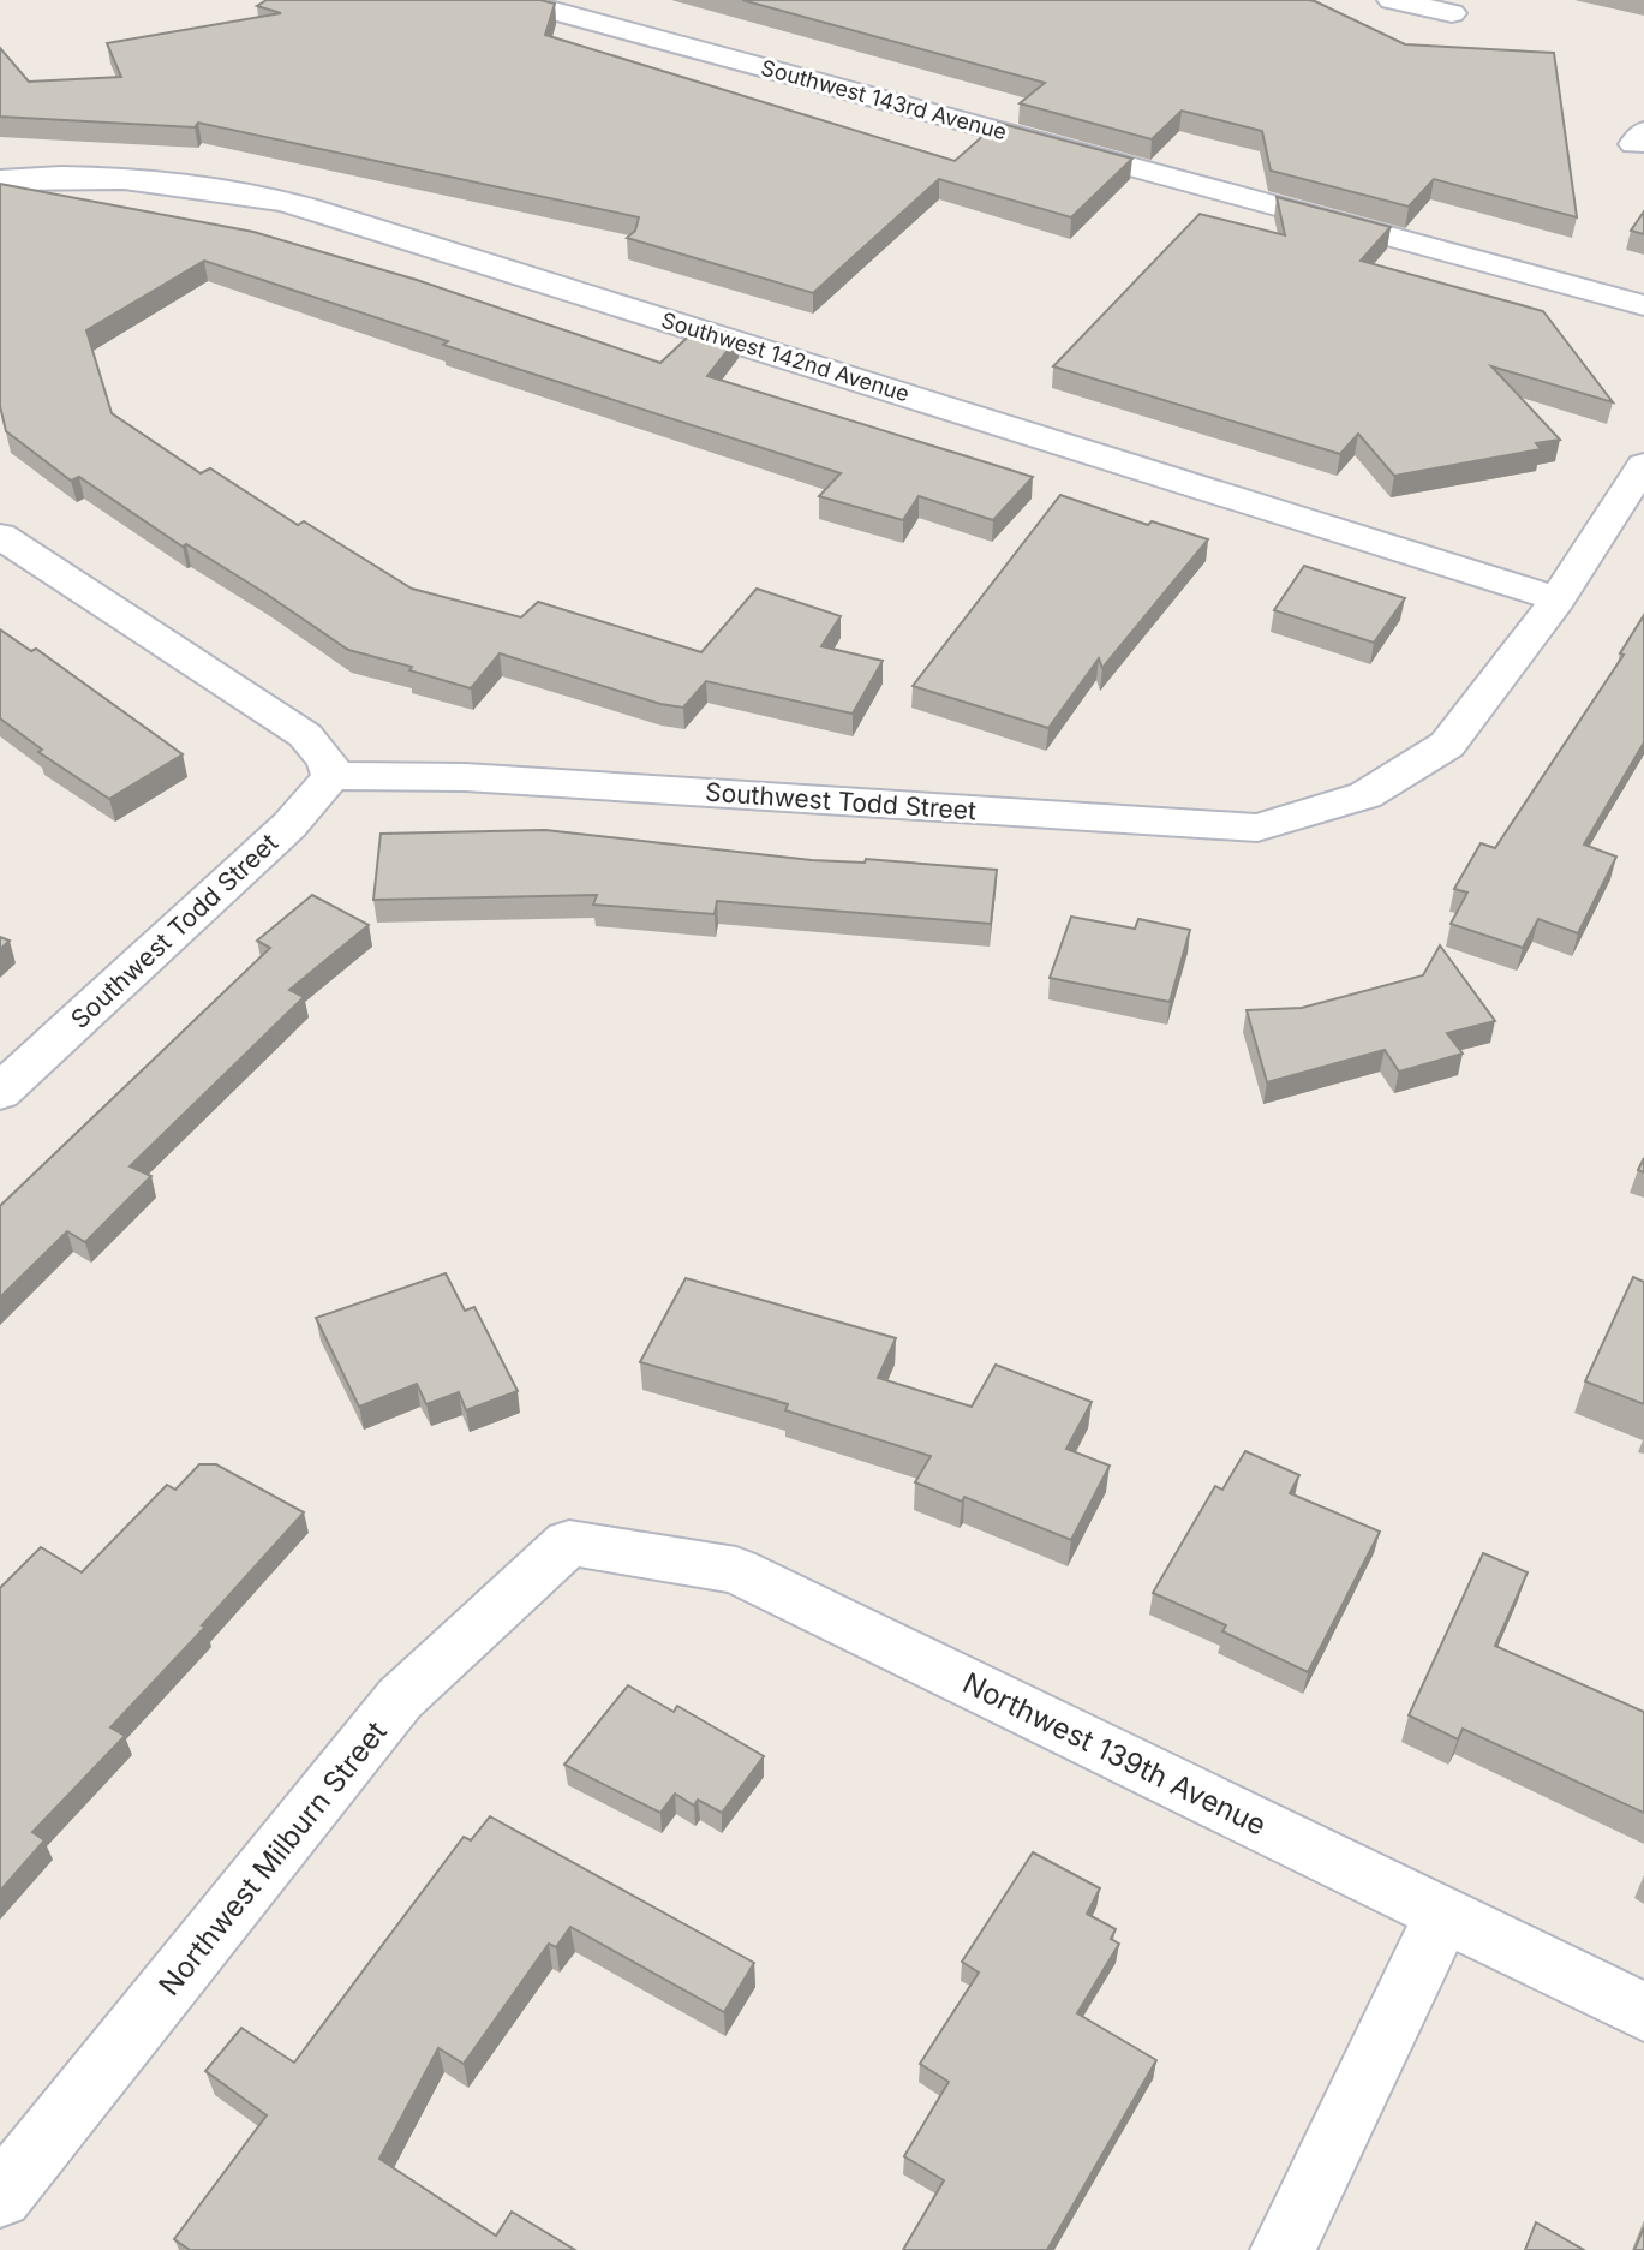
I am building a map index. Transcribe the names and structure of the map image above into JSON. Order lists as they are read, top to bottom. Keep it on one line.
{"streets":{"street":["Southwest 143rd Avenue","Southwest 142nd Avenue","Southwest Todd Street","Northwest 139th Avenue","Northwest Milburn Street"]},"crossings":[["Southwest 142nd Avenue","Southwest Todd Street"],["Northwest 139th Avenue","Northwest Milburn Street"]]}
